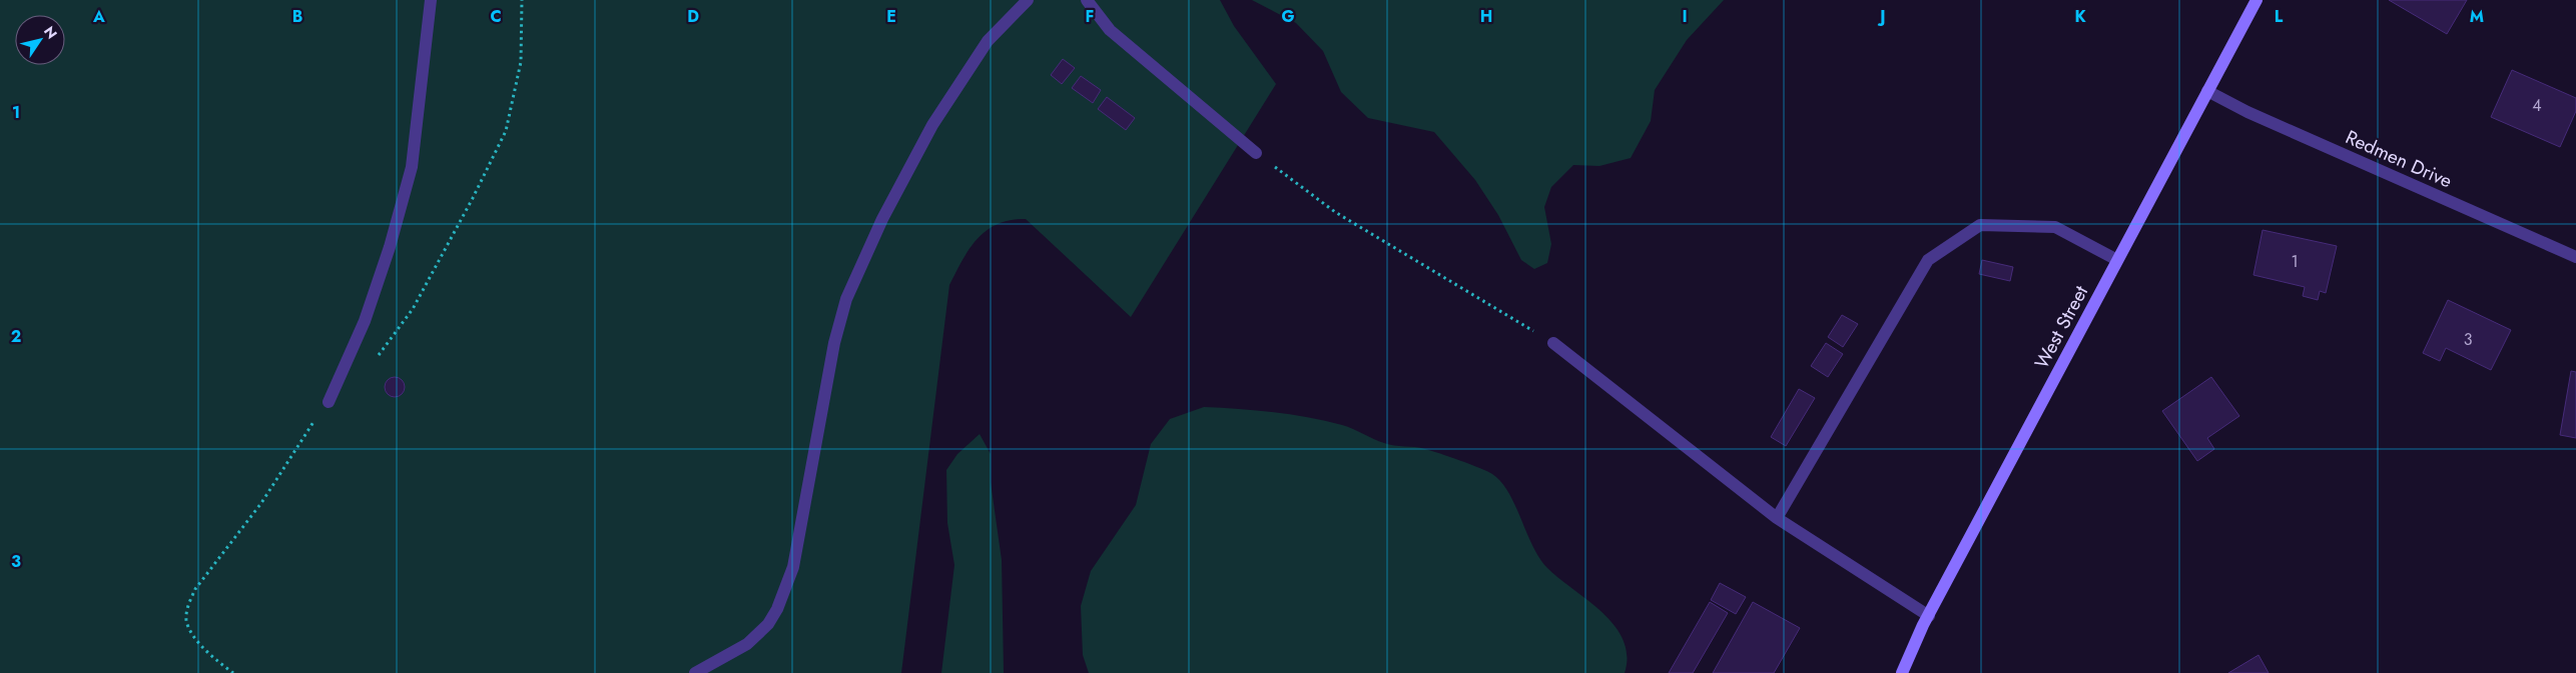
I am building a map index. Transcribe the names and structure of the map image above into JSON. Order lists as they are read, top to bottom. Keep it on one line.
{"streets":{"street":["Redmen Drive","West Street"]},"crossings":[["Redmen Drive","West Street"]],"house_numbers":["4","1","3"],"north":"top right","grid":{"columns":["A","B","C","D","E","F","G","H","I","J","K","L","M"],"rows":["1","2","3"]}}
